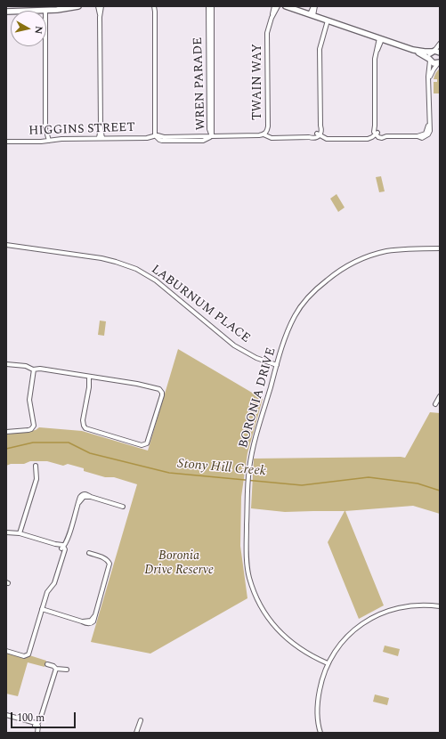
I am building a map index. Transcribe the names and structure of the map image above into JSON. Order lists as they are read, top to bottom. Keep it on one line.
{"streets":{"street":["TWAIN WAY","WREN PARADE","HIGGINS STREET","LABURNUM PLACE","BORONIA DRIVE"]},"crossings":[["TWAIN WAY","WREN PARADE"],["TWAIN WAY","HIGGINS STREET"],["LABURNUM PLACE","BORONIA DRIVE"]],"water":["Stony Hill Creek"],"parks":["Boronia Drive Reserve"],"scale_bar":"100 m","north":"right"}
